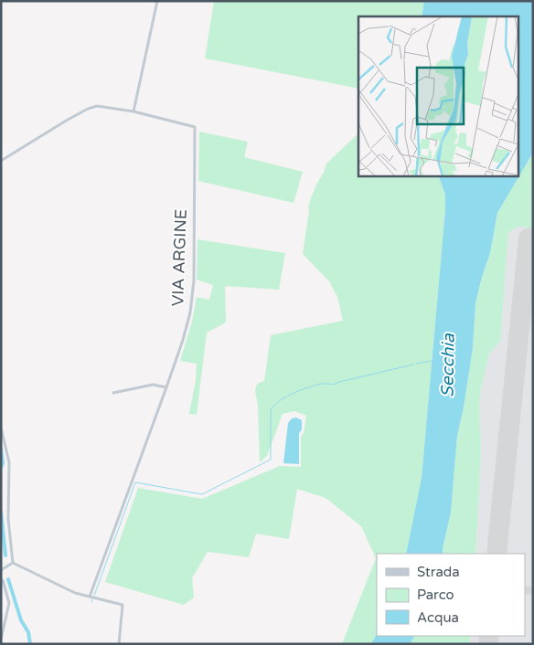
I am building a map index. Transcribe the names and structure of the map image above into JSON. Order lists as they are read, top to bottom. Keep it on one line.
{"streets":{"street":["VIA ARGINE"]},"water":["Secchia"],"legend":["Strada","Parco","Acqua"]}
